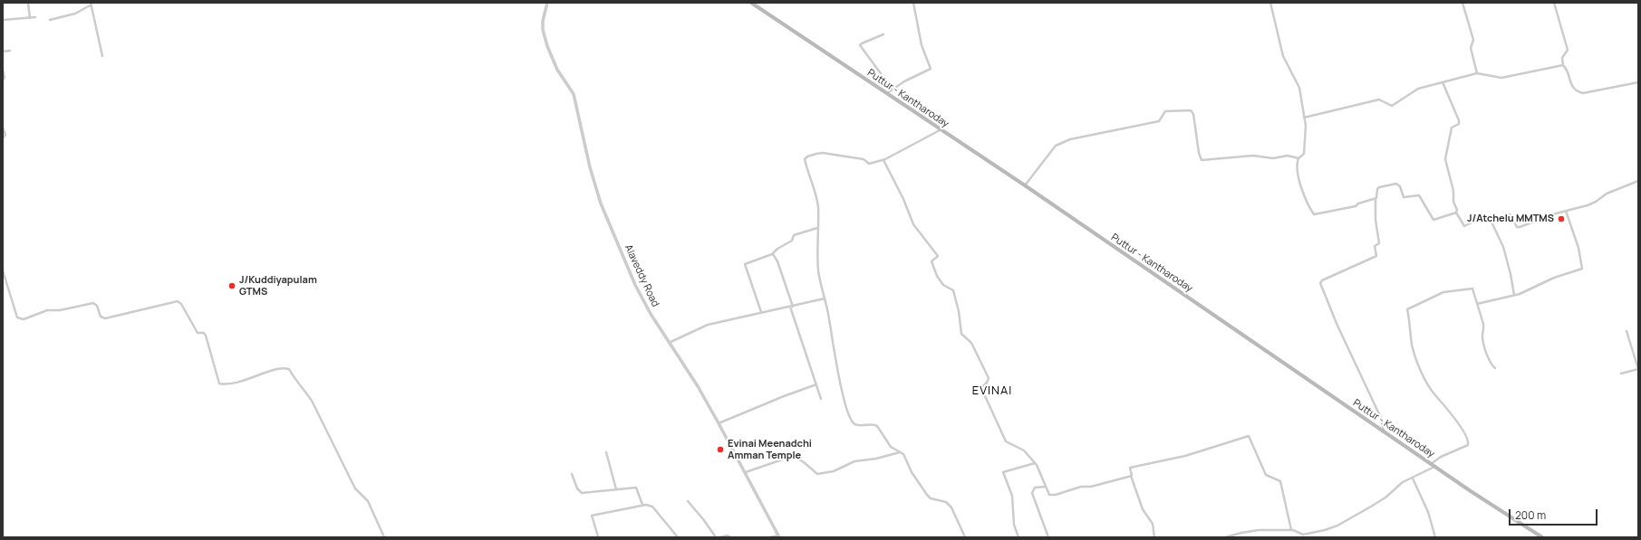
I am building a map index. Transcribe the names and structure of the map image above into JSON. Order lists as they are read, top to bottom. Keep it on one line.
{"streets":{"main road":["Puttur - Kantharoday"],"street":["Alaveddy Road"]},"districts":["EVINAI"],"places":["J/Atchelu MMTMS","J/Kuddiyapulam GTMS","Evinai Meenadchi Amman Temple"],"scale_bar":"200 m"}
